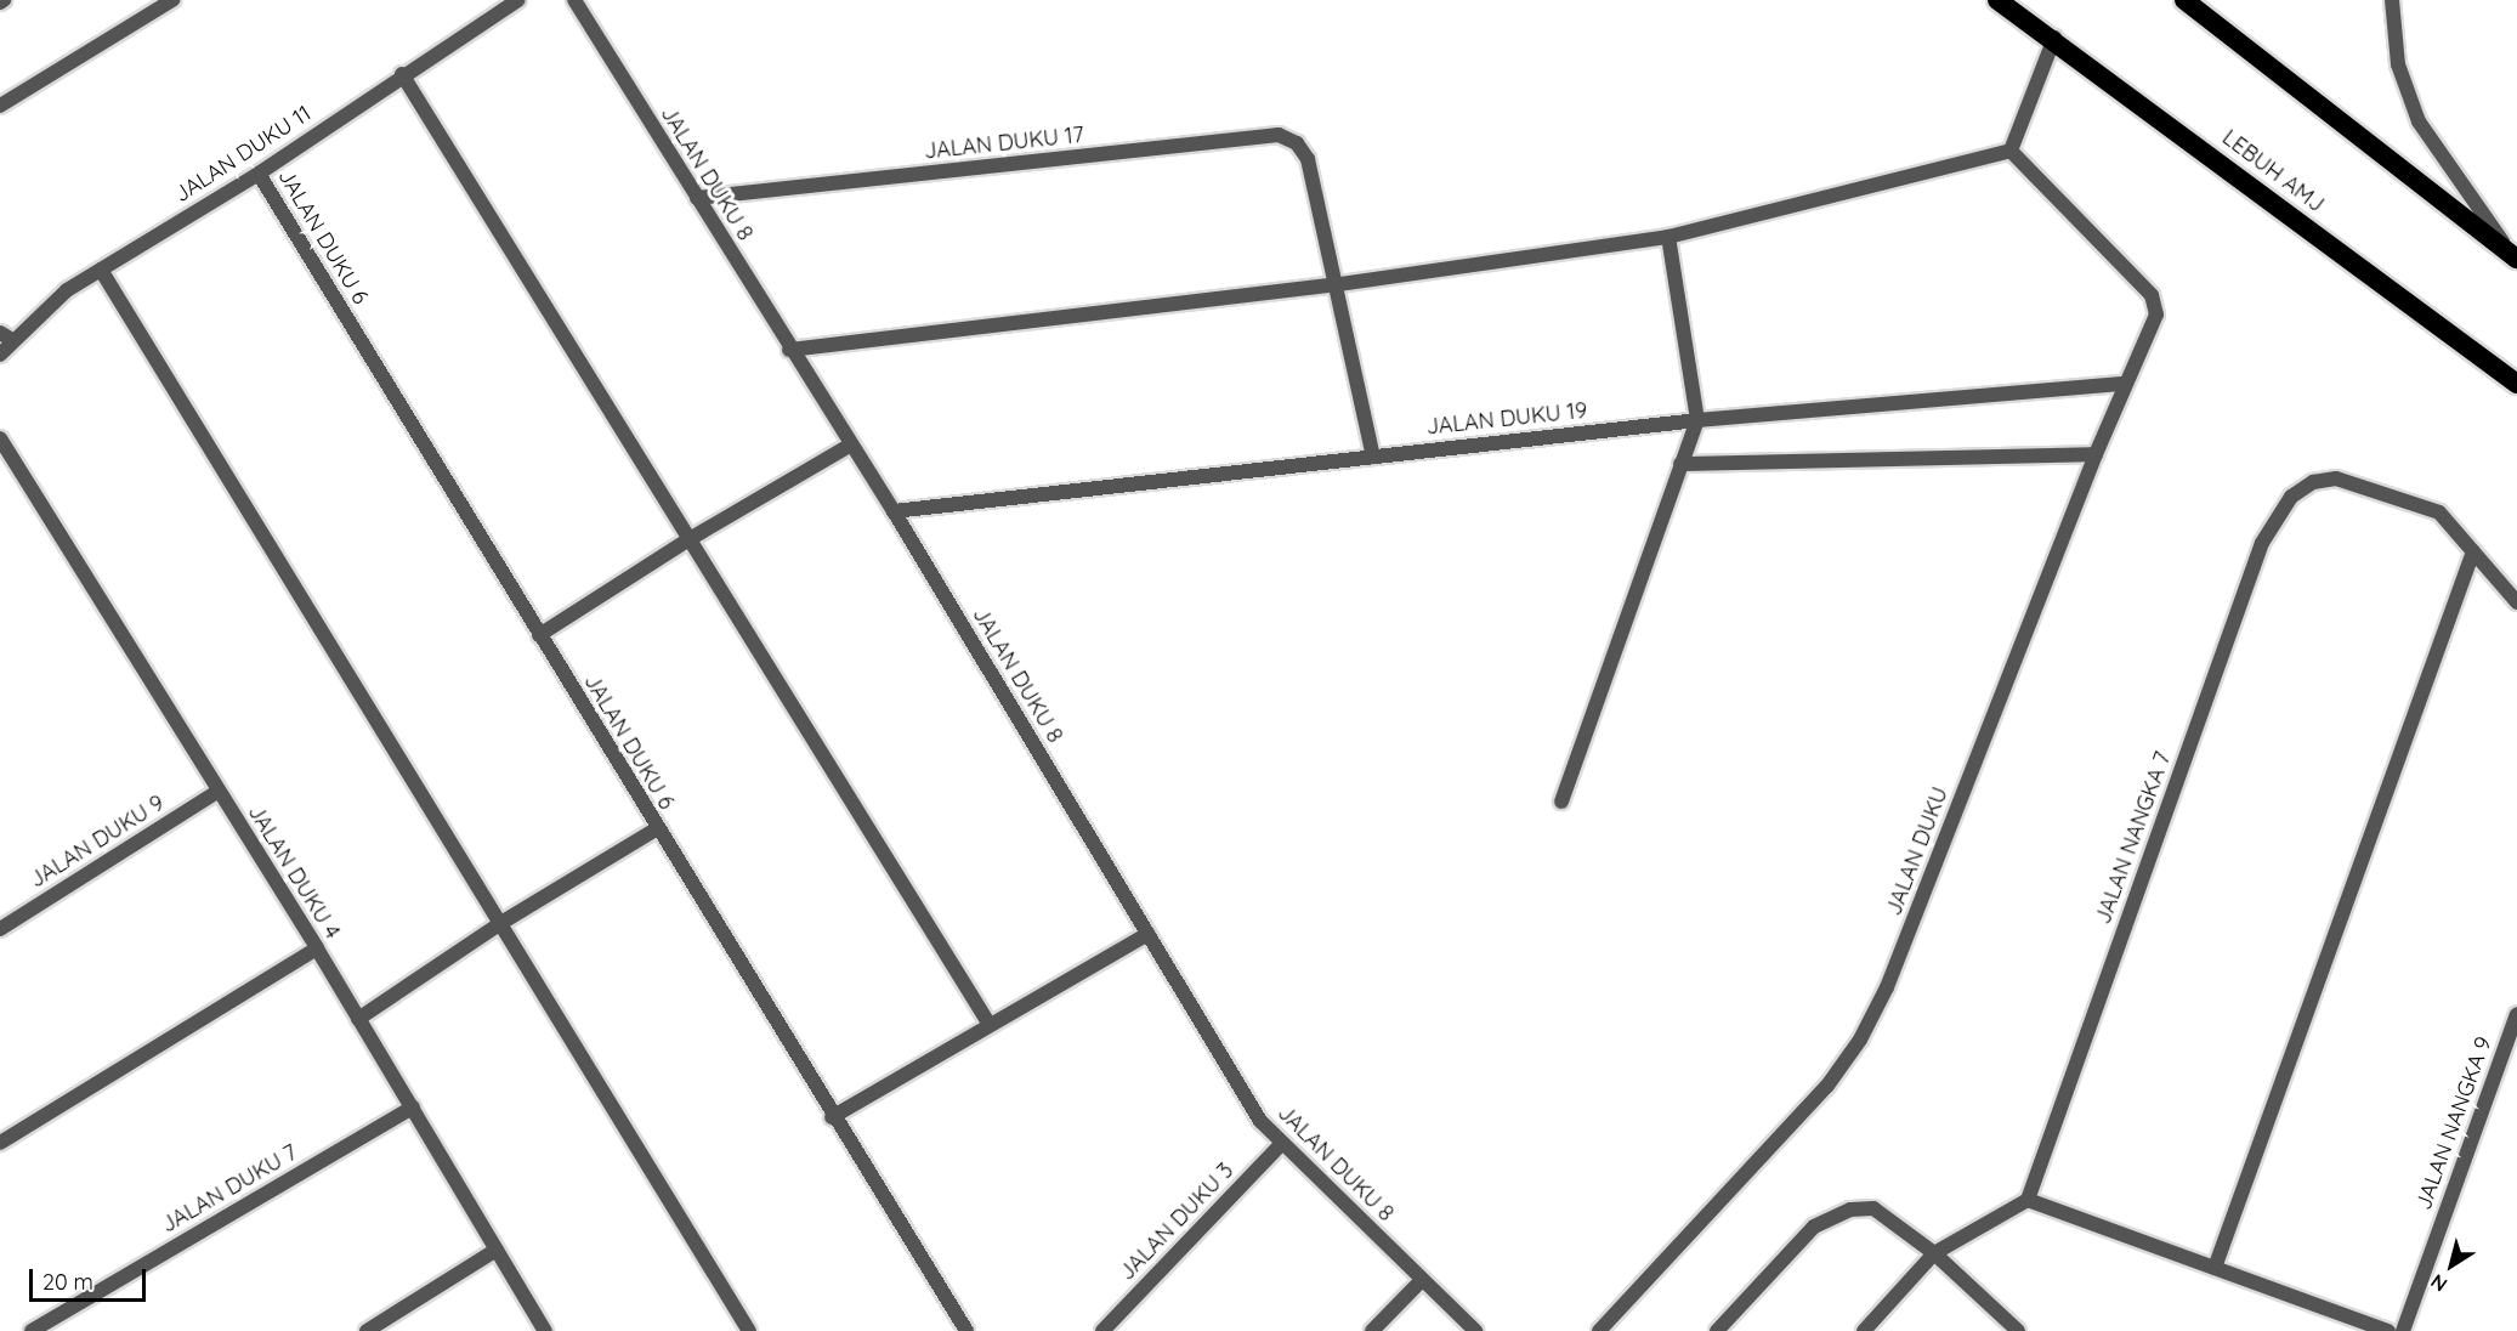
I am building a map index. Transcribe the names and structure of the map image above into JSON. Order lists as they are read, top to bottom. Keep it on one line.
{"streets":{"highway":["LEBUH AMJ"],"street":["JALAN DUKU 17","JALAN DUKU 11","JALAN DUKU 8","JALAN DUKU 6","JALAN DUKU 19","JALAN NANGKA 7","JALAN DUKU 9","JALAN DUKU","JALAN DUKU 4","JALAN NANGKA 9","JALAN DUKU 7","JALAN DUKU 3"]},"crossings":[["JALAN DUKU 17","JALAN DUKU 8"],["JALAN DUKU 11","JALAN DUKU 6"],["JALAN DUKU 8","JALAN DUKU 19"],["JALAN DUKU 8","JALAN DUKU 3"],["JALAN DUKU 19","JALAN DUKU"],["JALAN DUKU 9","JALAN DUKU 4"],["JALAN DUKU 4","JALAN DUKU 7"]],"scale_bar":"20 m","north":"bottom left"}
